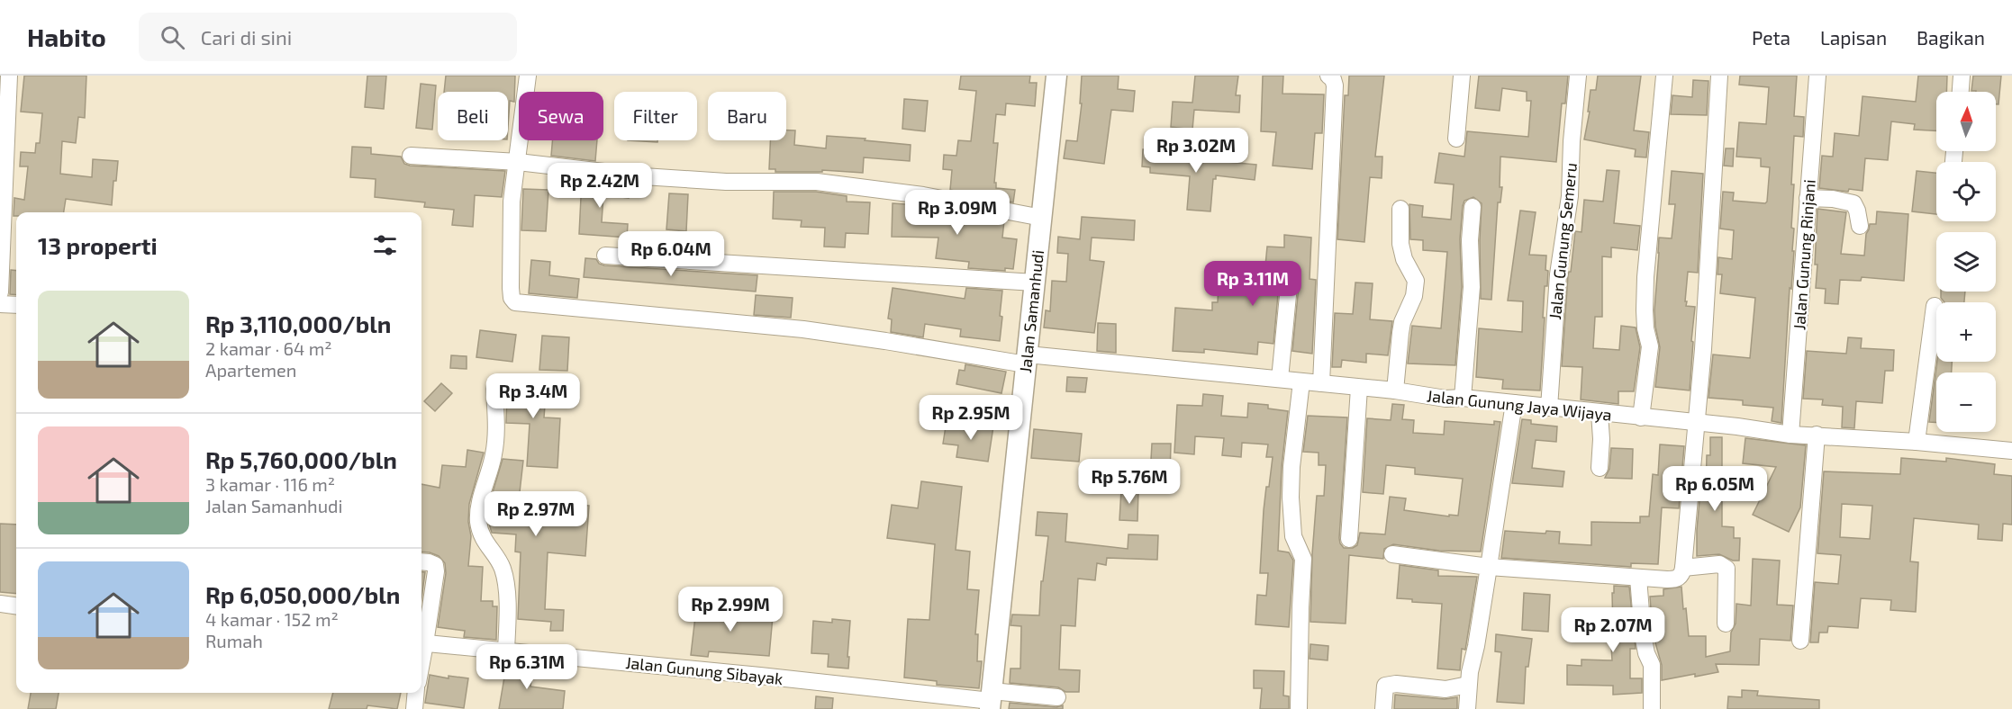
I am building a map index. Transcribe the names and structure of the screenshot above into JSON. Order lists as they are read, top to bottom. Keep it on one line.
{"streets":{"street":["Jalan Gunung Semeru","Jalan Gunung Rinjani","Jalan Samanhudi","Jalan Gunung Jaya Wijaya","Jalan Gunung Sibayak"]},"crossings":[["Jalan Gunung Semeru","Jalan Gunung Jaya Wijaya"],["Jalan Gunung Rinjani","Jalan Gunung Jaya Wijaya"],["Jalan Samanhudi","Jalan Gunung Jaya Wijaya"],["Jalan Samanhudi","Jalan Gunung Sibayak"]],"north":"top","page":{"header":"Habito","search":"Cari di sini","nav":["Peta","Lapisan","Bagikan"],"map_buttons":["+","−"],"chip":["Beli","Sewa","Filter","Baru"],"price":["Rp 3.02M","Rp 2.42M","Rp 3.09M","Rp 6.04M","Rp 3.11M","Rp 3.4M","Rp 2.95M","Rp 5.76M","Rp 6.05M","Rp 2.97M","Rp 2.99M","Rp 2.07M","Rp 6.31M"],"heading":"13 properti","list":[{"name":"Rp 3,110,000/bln","note":"2 kamar · 64 m² · Apartemen"},{"name":"Rp 5,760,000/bln","note":"3 kamar · 116 m² · Jalan Samanhudi"},{"name":"Rp 6,050,000/bln","note":"4 kamar · 152 m² · Rumah"}]}}
